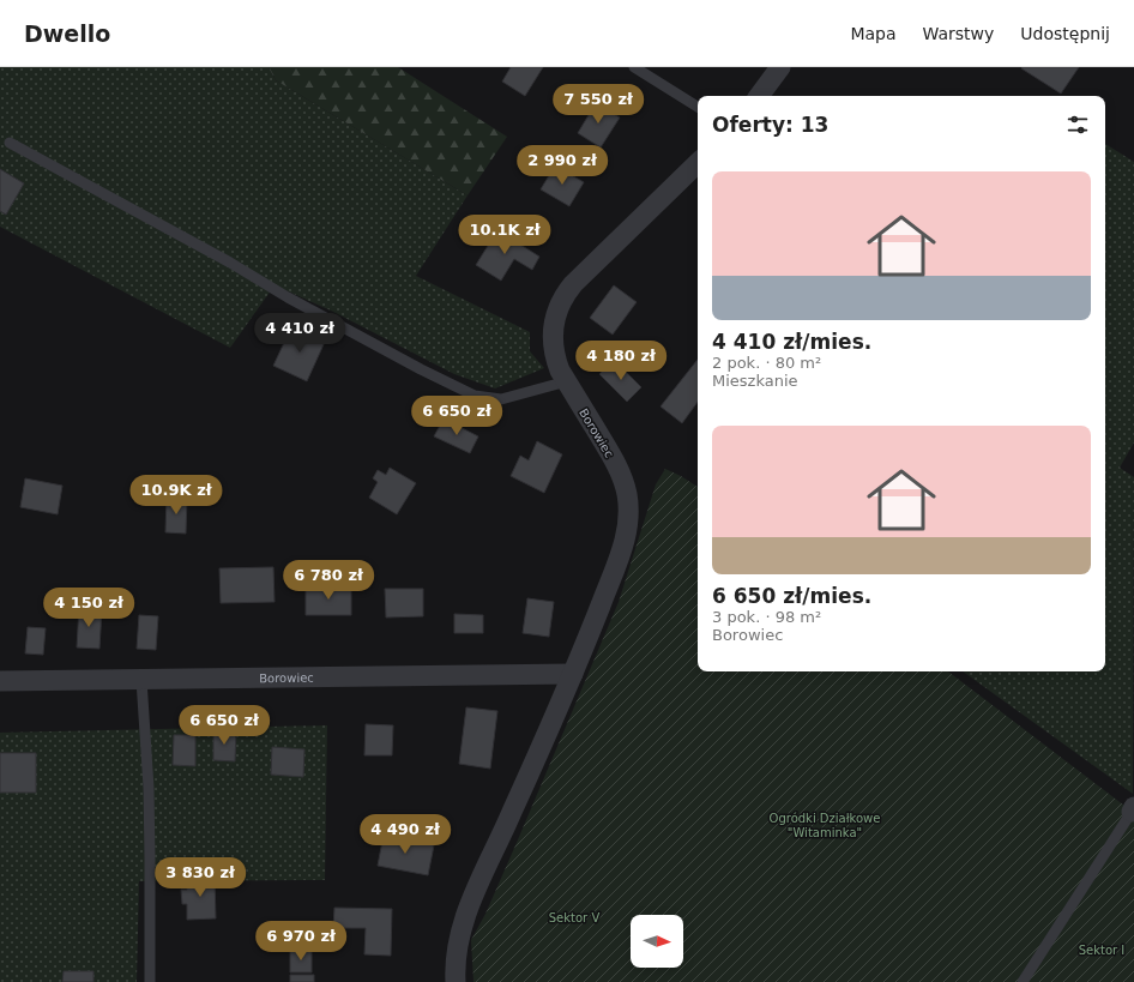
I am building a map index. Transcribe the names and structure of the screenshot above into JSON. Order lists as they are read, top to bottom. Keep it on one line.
{"streets":{"street":["Borowiec"]},"parks":["Ogródki Działkowe \"Witaminka\"","Sektor V","Sektor I"],"north":"right","page":{"header":"Dwello","nav":["Mapa","Warstwy","Udostępnij"],"price":["7 550 zł","2 990 zł","10.1K zł","4 410 zł","4 180 zł","6 650 zł","10.9K zł","6 780 zł","4 150 zł","6 650 zł","4 490 zł","3 830 zł","6 970 zł"],"heading":"Oferty: 13","list":[{"name":"4 410 zł/mies.","note":"2 pok. · 80 m² · Mieszkanie"},{"name":"6 650 zł/mies.","note":"3 pok. · 98 m² · Borowiec"}]}}
